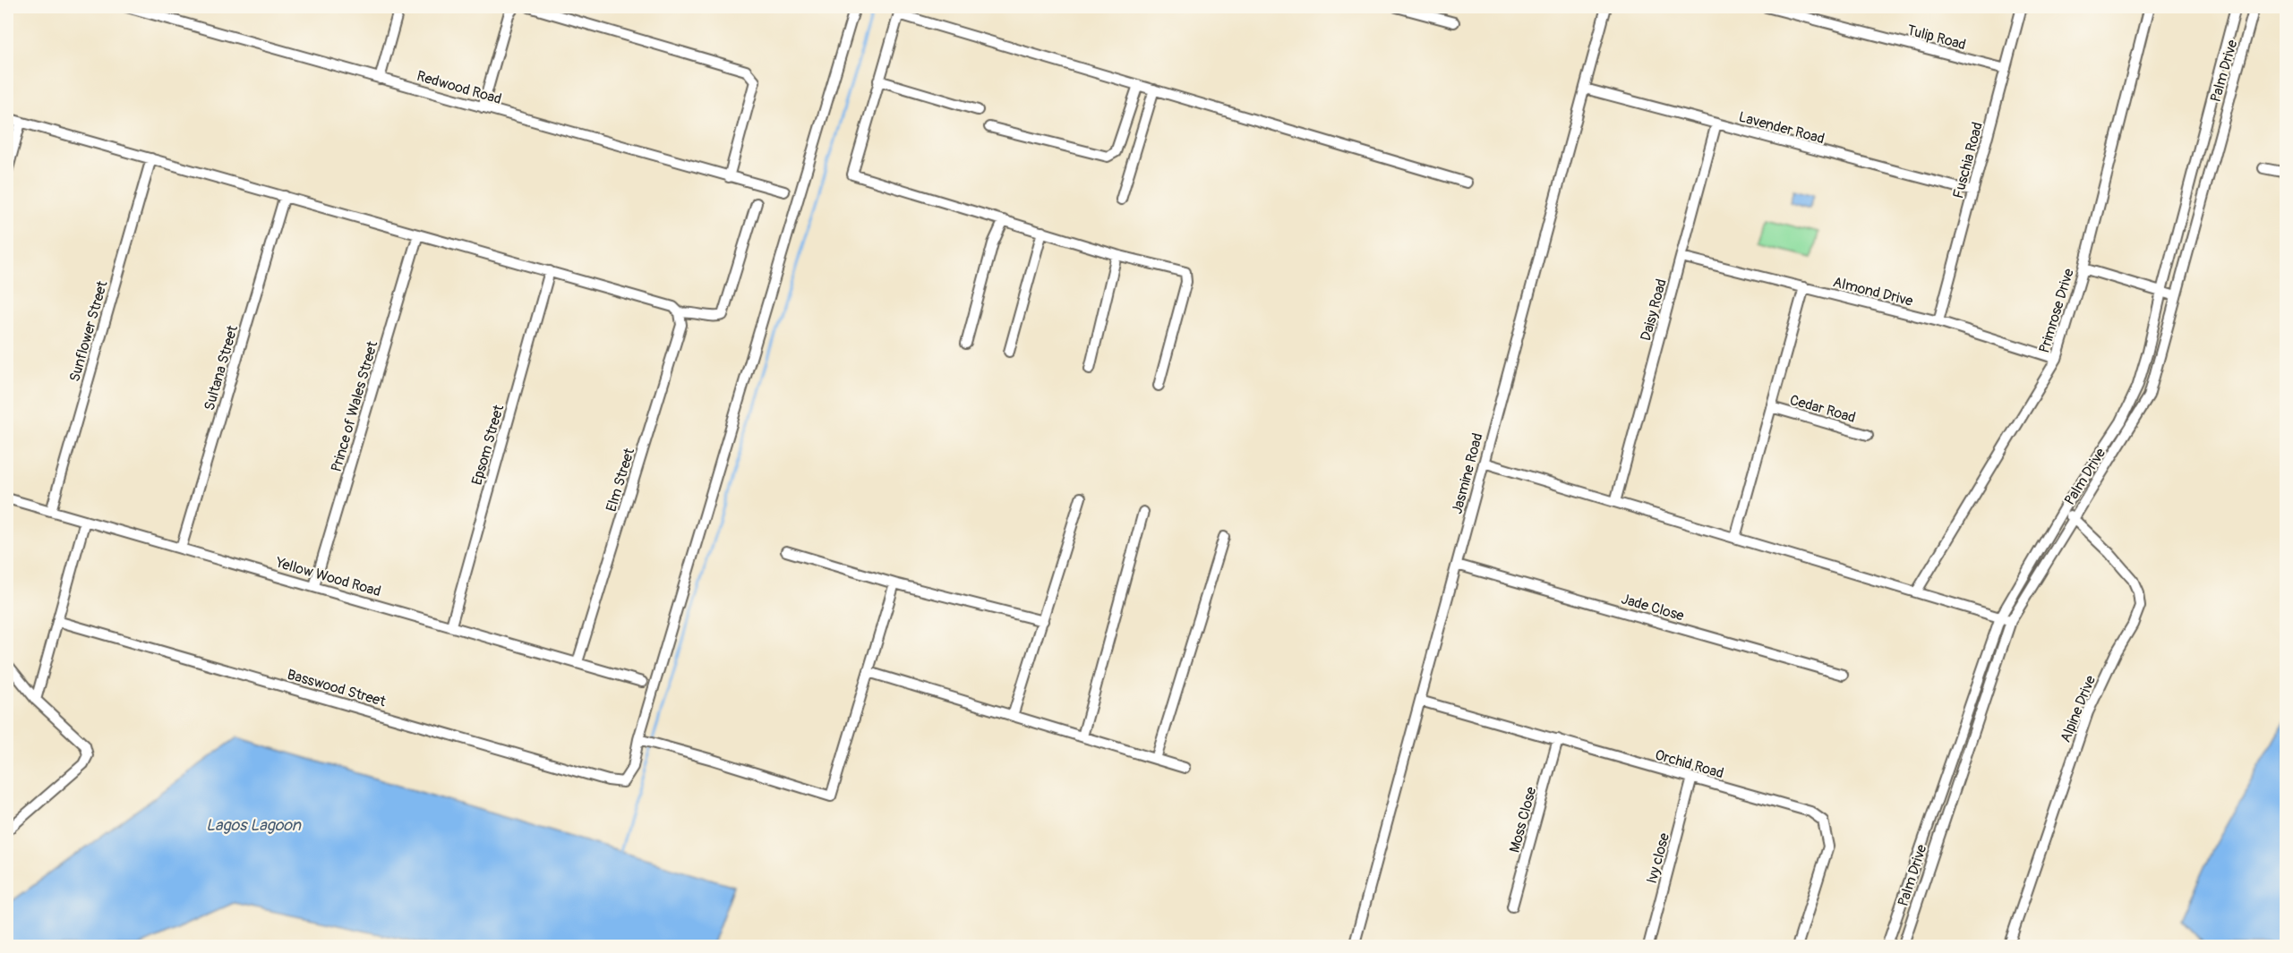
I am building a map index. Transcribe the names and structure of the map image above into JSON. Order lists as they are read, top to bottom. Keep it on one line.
{"streets":{"street":["Tulip Road","Palm Drive","Redwood Road","Lavender Road","Fuschia Road","Almond Drive","Daisy Road","Primrose Drive","Sunflower Street","Sultana Street","Prince of Wales Street","Cedar Road","Epsom Street","Jasmine Road","Elm Street","Yellow Wood Road","Jade Close","Basswood Street","Alpine Drive","Orchid Road","Moss Close","Ivy close"]},"crossings":[["Tulip Road","Fuschia Road"],["Palm Drive","Alpine Drive"],["Lavender Road","Fuschia Road"],["Lavender Road","Daisy Road"],["Lavender Road","Jasmine Road"],["Fuschia Road","Almond Drive"],["Almond Drive","Daisy Road"],["Almond Drive","Primrose Drive"],["Sunflower Street","Yellow Wood Road"],["Sultana Street","Yellow Wood Road"],["Prince of Wales Street","Yellow Wood Road"],["Epsom Street","Yellow Wood Road"],["Jasmine Road","Jade Close"],["Jasmine Road","Orchid Road"],["Elm Street","Yellow Wood Road"],["Orchid Road","Moss Close"],["Orchid Road","Ivy close"]],"water":["Lagos Lagoon"]}
